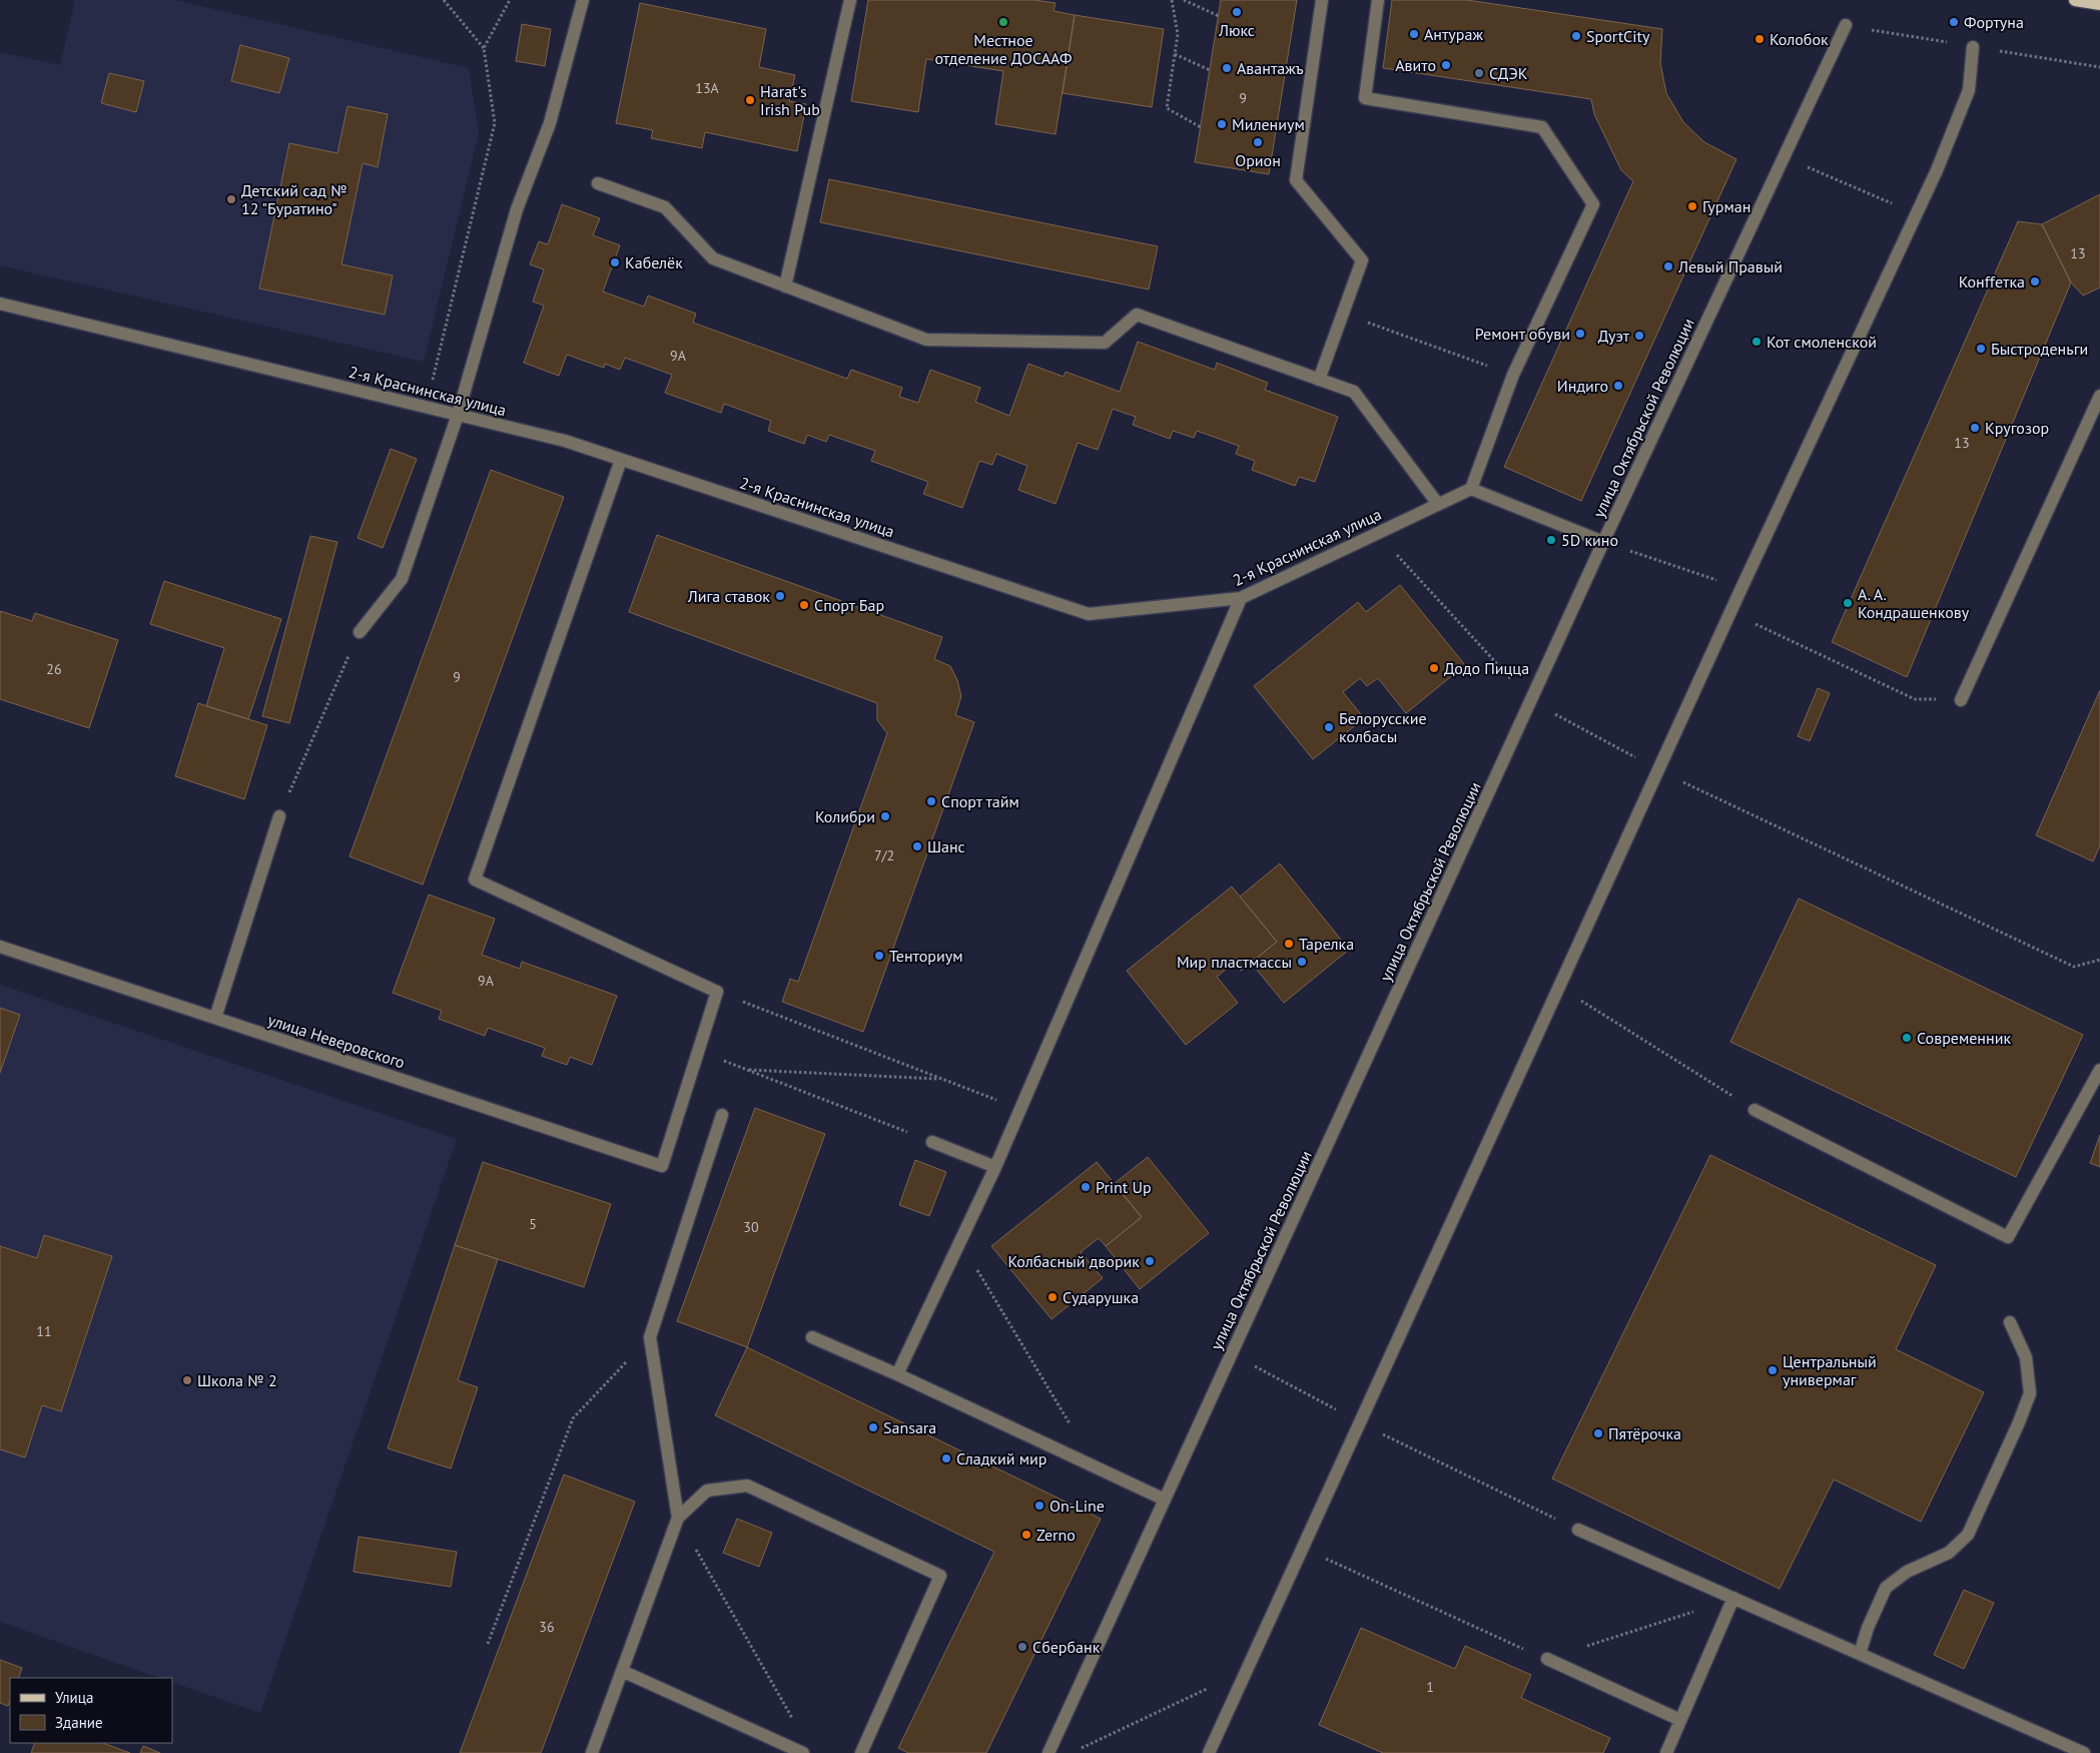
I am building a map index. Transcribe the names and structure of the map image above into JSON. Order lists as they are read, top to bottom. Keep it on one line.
{"streets":{"street":["2-я Краснинская улица","улица Октябрьской Революции","улица Неверовского"]},"places":["Люкс","Местное отделение ДОСААФ","Фортуна","Антураж","SportCity","Колобок","Авито","Авантажъ","СДЭК","Harat's Irish Pub","Милениум","Орион","Детский сад № 12 \"Буратино\"","Гурман","Кабелёк","Левый Правый","Конffетка","Ремонт обуви","Дуэт","Кот смоленской","Быстроденьги","Индиго","Кругозор","5D кино","Лига ставок","А. А. Кондрашенкову","Спорт Бар","Додо Пицца","Белорусские колбасы","Спорт тайм","Колибри","Шанс","Тарелка","Тенториум","Мир пластмассы","Современник","Print Up","Колбасный дворик","Сударушка","Центральный универмаг","Школа № 2","Sansara","Пятёрочка","Сладкий мир","On-Line","Zerno","Сбербанк"],"house_numbers":["13А","9","13","9А","13","26","9","7/2","9А","5","30","11","36","1"],"legend":["Улица","Здание"]}
